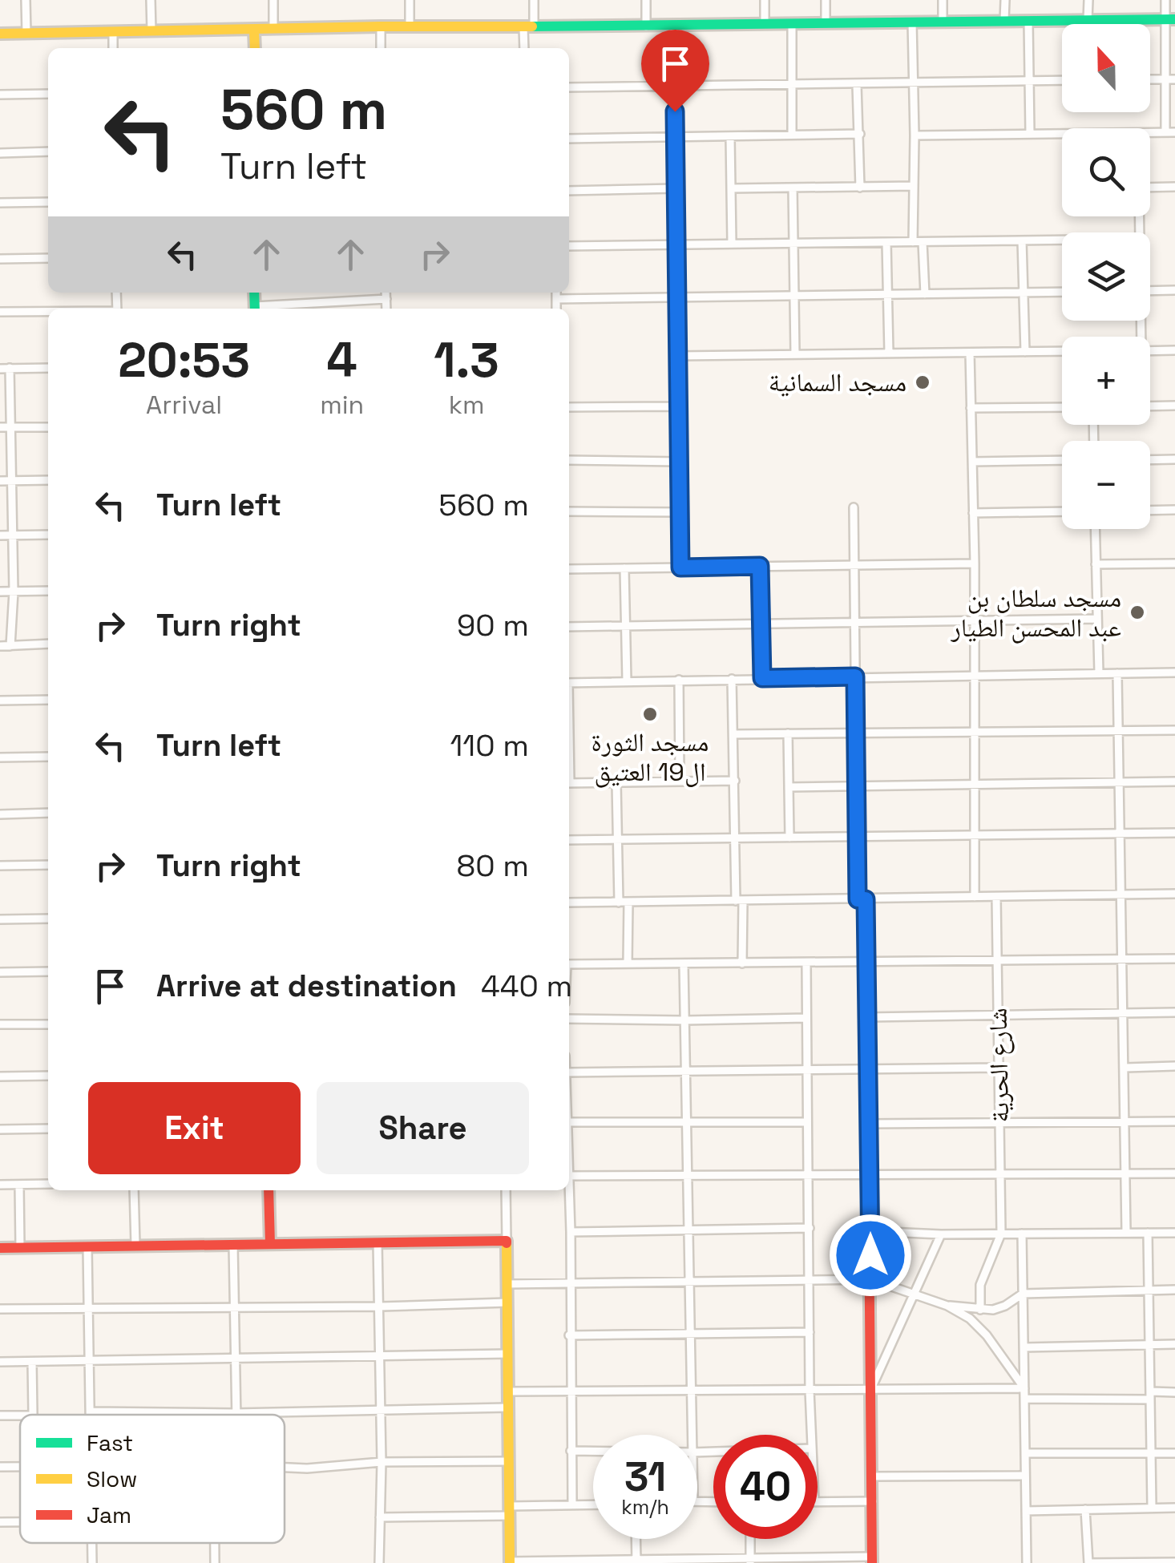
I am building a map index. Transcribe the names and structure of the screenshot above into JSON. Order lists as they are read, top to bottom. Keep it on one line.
{"streets":{"street":["شارع الحرية"]},"places":["مسجد السمانية","مسجد سلطان بن عبد المحسن الطيار","مسجد الثورة ال19 العتيق"],"legend":["Fast","Slow","Jam"],"north":"top","page":{"map_buttons":["+","−"],"turn":["560 m","Turn left"],"eta":["20:53","Arrival","4","min","1.3","km"],"list":[{"name":"Turn left","value":"560 m"},{"name":"Turn right","value":"90 m"},{"name":"Turn left","value":"110 m"},{"name":"Turn right","value":"80 m"},{"name":"Arrive at destination","value":"440 m"}],"buttons":["Exit","Share"],"speed":"31 km/h","limit":"40"}}
